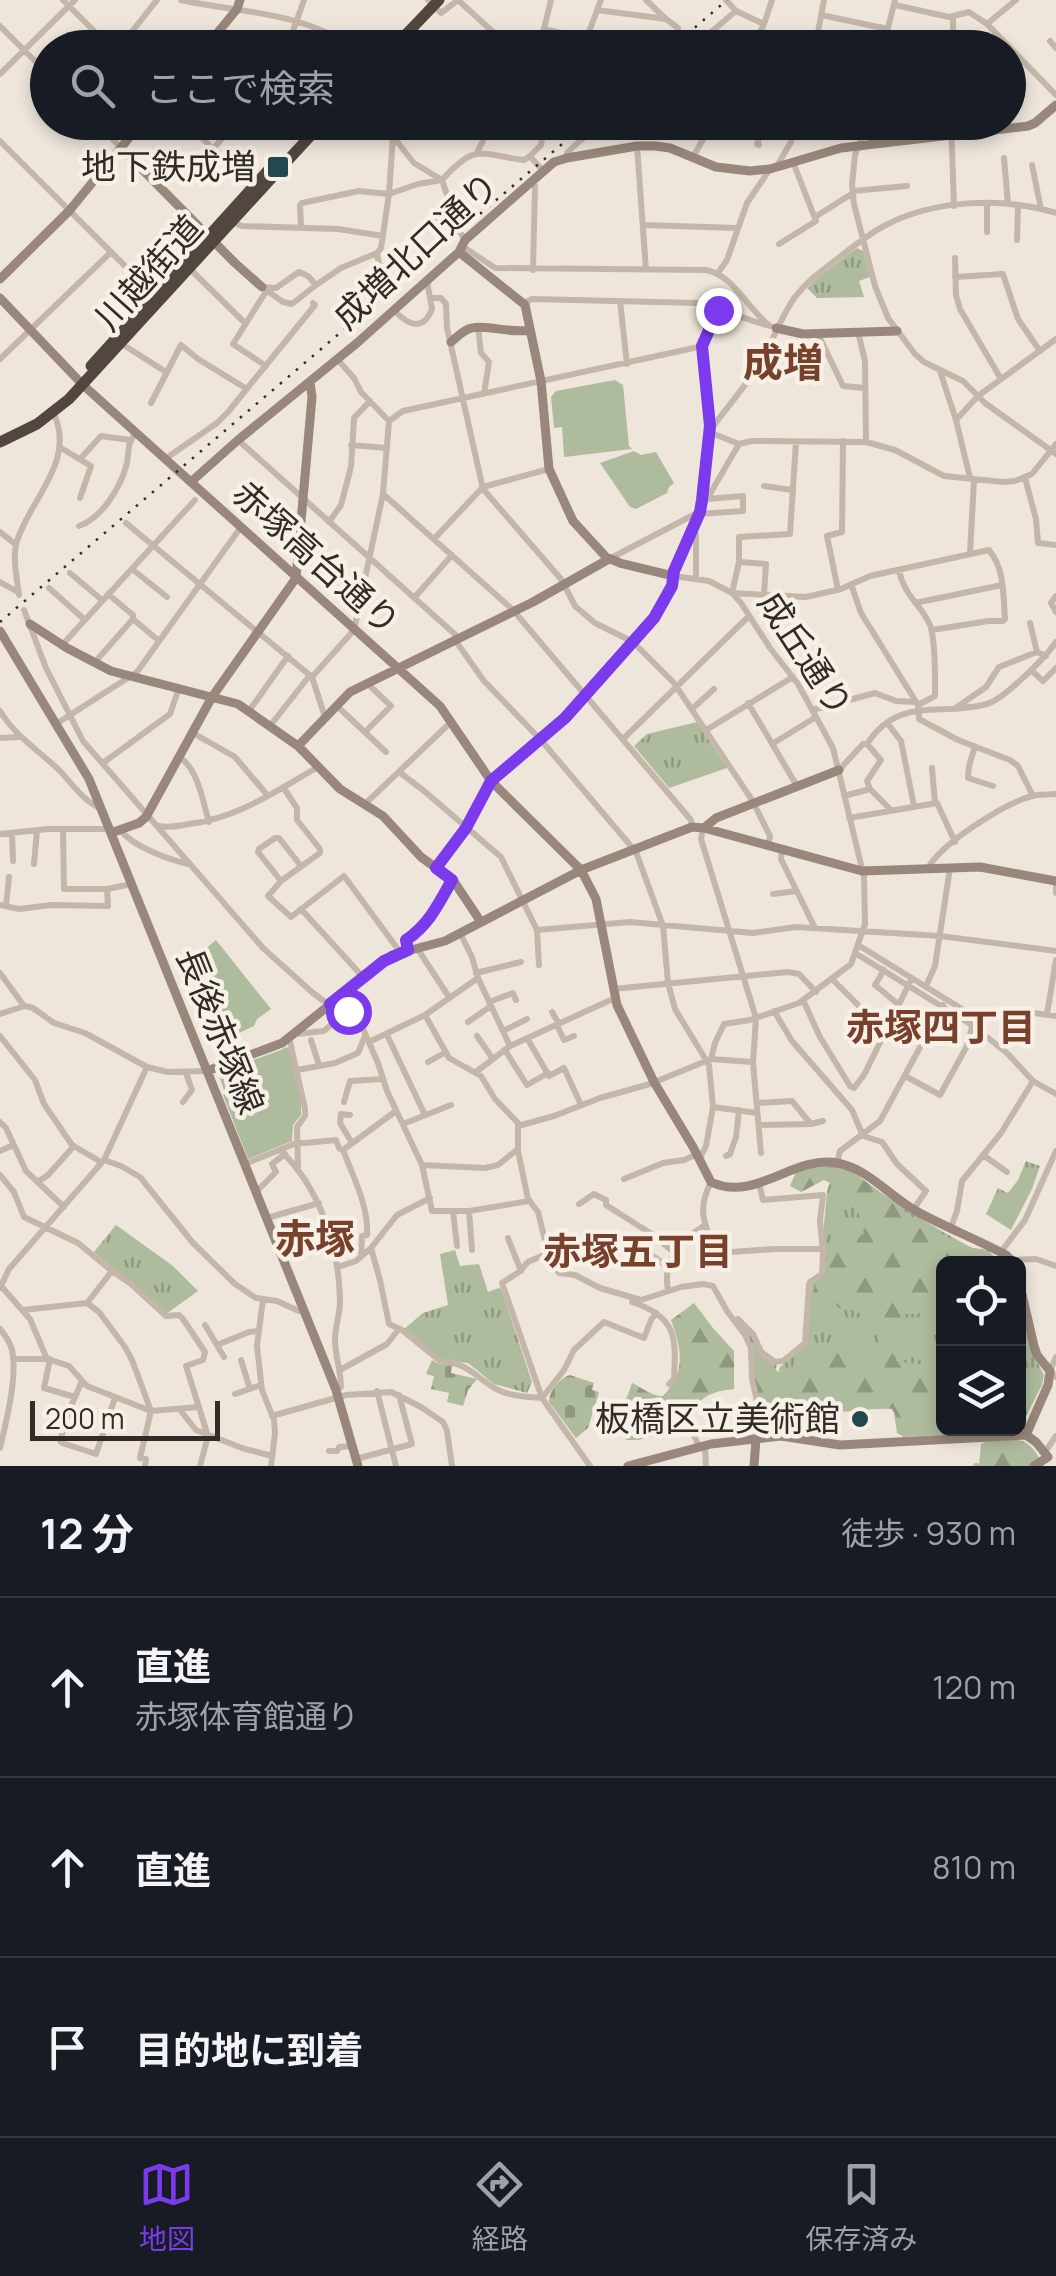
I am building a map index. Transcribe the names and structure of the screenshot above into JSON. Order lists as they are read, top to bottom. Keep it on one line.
{"streets":{"highway":["川越街道"],"street":["成増北口通り","赤塚高台通り","成丘通り","長後赤塚線"]},"crossings":[["成増北口通り","赤塚高台通り"],["川越街道","赤塚高台通り"]],"districts":["成増","赤塚四丁目","赤塚","赤塚五丁目"],"places":{"transit":["地下鉄成増"],"other":["板橋区立美術館"]},"scale_bar":"200 m","page":{"search":"ここで検索","scale":"200 m","heading":["12 分","徒歩 · 930 m"],"list":[["直進","赤塚体育館通り","120 m"],["直進","810 m"],"目的地に到着"],"nav":["地図","経路","保存済み"]}}
